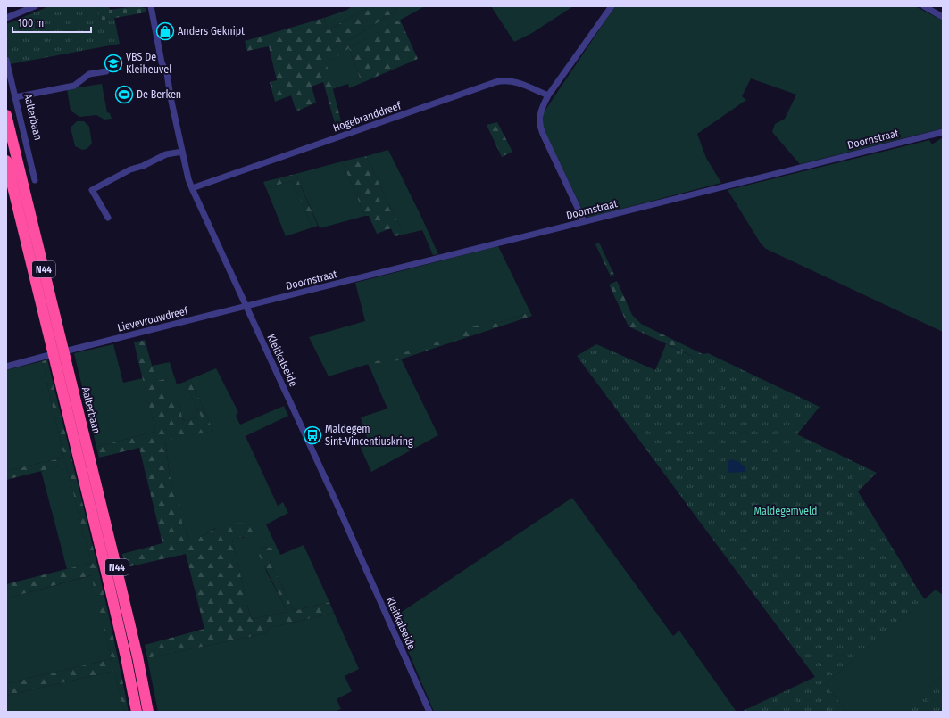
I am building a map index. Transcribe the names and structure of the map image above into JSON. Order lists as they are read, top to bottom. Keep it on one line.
{"streets":{"highway":["Aalterbaan","N44"],"street":["Hogebranddreef","Doornstraat","Lievevrouwdreef","Kleitkalseide"]},"crossings":[["Aalterbaan","Lievevrouwdreef"],["Hogebranddreef","Kleitkalseide"],["Doornstraat","Lievevrouwdreef"],["Doornstraat","Kleitkalseide"],["Lievevrouwdreef","Kleitkalseide"]],"parks":["Maldegemveld"],"places":{"shop":["Anders Geknipt"],"school or university":["VBS De Kleiheuvel"],"sports":["De Berken"],"bus stop":["Maldegem Sint-Vincentiuskring"]},"scale_bar":"100 m"}
